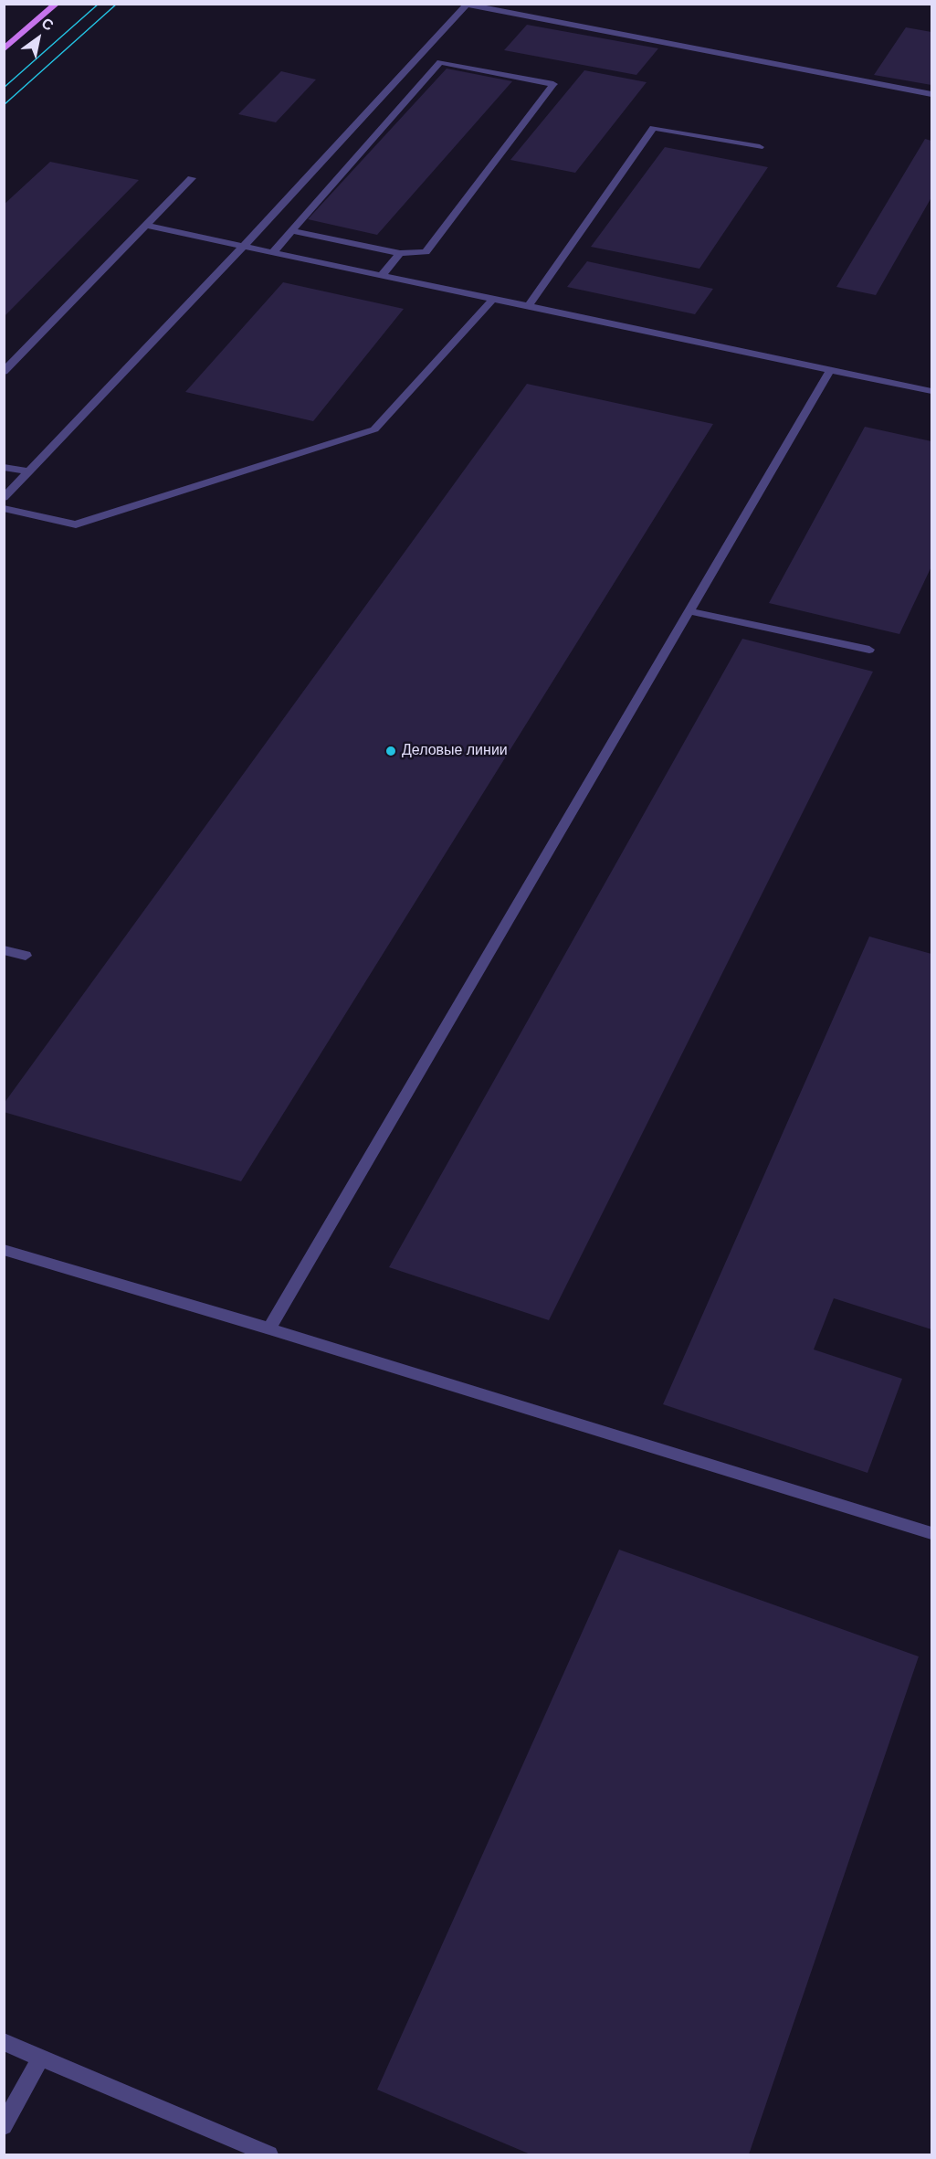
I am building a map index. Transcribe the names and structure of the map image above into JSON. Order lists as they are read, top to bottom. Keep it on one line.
{"places":["Деловые линии"],"north":"top right"}
